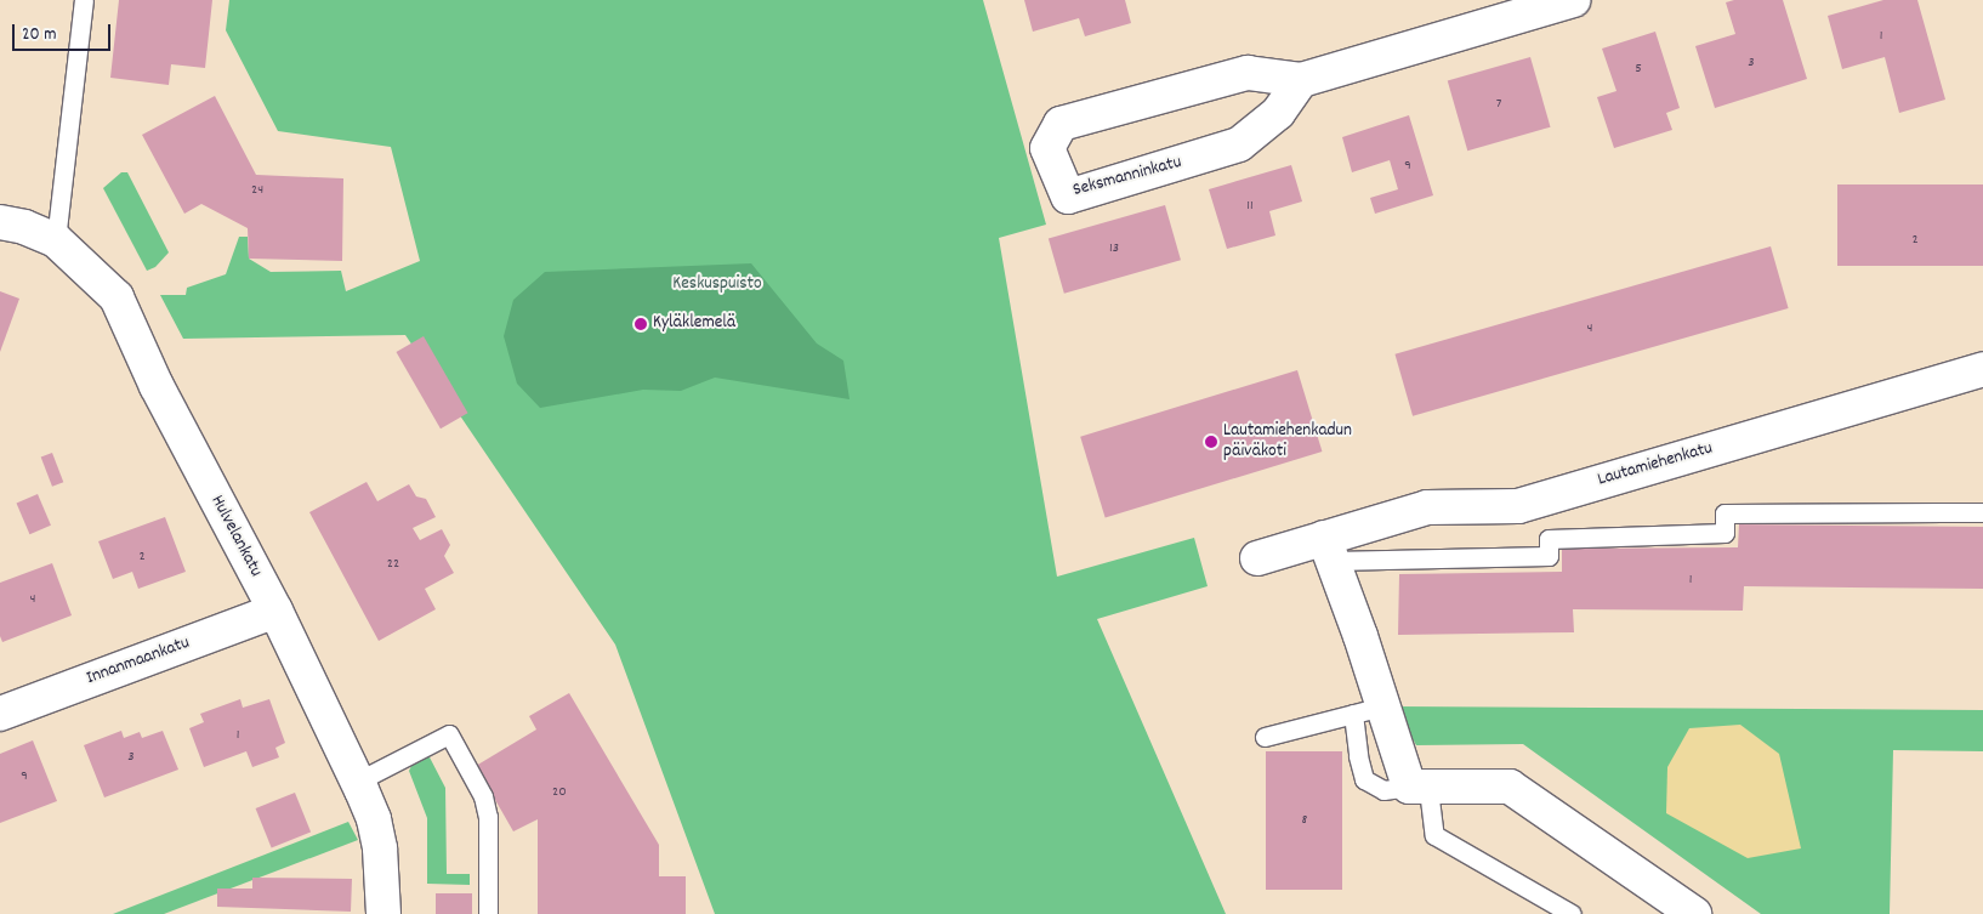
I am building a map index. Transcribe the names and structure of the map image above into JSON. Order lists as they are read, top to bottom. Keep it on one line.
{"streets":{"street":["Seksmanninkatu","Lautamiehenkatu","Hulvelankatu","Innanmaankatu"]},"crossings":[["Hulvelankatu","Innanmaankatu"]],"parks":["Keskuspuisto"],"places":["Kyläklemelä","Lautamiehenkadun päiväkoti"],"house_numbers":["1","3","5","7","9","24","11","2","13","4","2","22","1","4","1","3","9","20","8"],"scale_bar":"20 m"}
